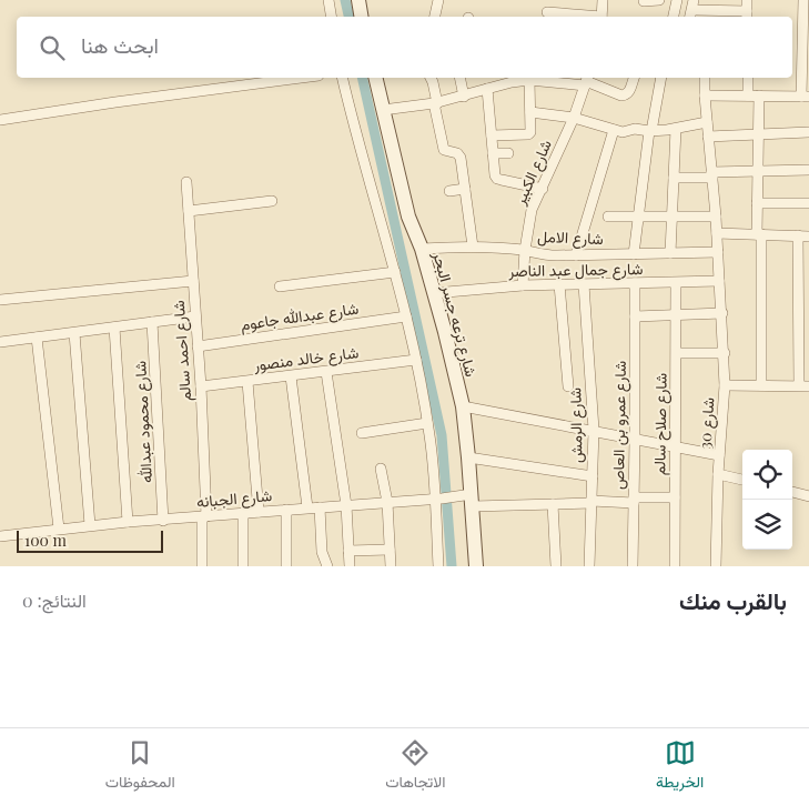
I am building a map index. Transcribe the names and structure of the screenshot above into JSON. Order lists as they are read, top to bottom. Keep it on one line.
{"streets":{"street":["شارع الكبير","شارع الامل","شارع جمال عبد الناصر","شارع ترعه جسر البحر","شارع عبدالله جاعوم","شارع احمد سالم","شارع خالد منصور","شارع محمود عبدالله","شارع 30","شارع صلاح سالم","شارع الرمش","شارع عمرو بن العاص","شارع الجبانه"]},"crossings":[["شارع الكبير","شارع الامل"],["شارع الكبير","شارع جمال عبد الناصر"],["شارع الامل","شارع ترعه جسر البحر"],["شارع الامل","شارع 30"],["شارع جمال عبد الناصر","شارع ترعه جسر البحر"],["شارع جمال عبد الناصر","شارع 30"],["شارع جمال عبد الناصر","شارع صلاح سالم"],["شارع جمال عبد الناصر","شارع الرمش"],["شارع جمال عبد الناصر","شارع عمرو بن العاص"],["شارع ترعه جسر البحر","شارع الجبانه"],["شارع عبدالله جاعوم","شارع احمد سالم"],["شارع احمد سالم","شارع خالد منصور"],["شارع احمد سالم","شارع الجبانه"],["شارع محمود عبدالله","شارع الجبانه"],["شارع صلاح سالم","شارع الجبانه"],["شارع الرمش","شارع الجبانه"],["شارع عمرو بن العاص","شارع الجبانه"]],"scale_bar":"100 m","page":{"search":"ابحث هنا","scale":"100 m","heading":["بالقرب منك","النتائج: 0"],"nav":["الخريطة","الاتجاهات","المحفوظات"]}}
